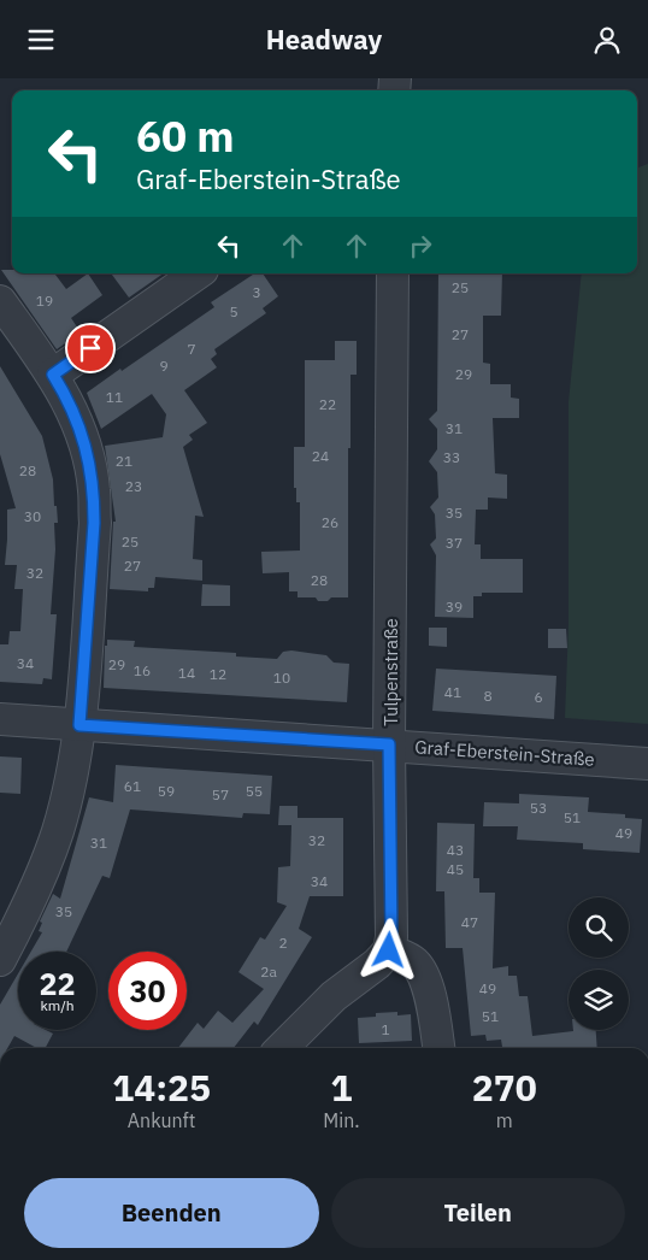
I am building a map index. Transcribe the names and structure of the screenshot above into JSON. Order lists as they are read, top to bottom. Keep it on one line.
{"streets":{"street":["Tulpenstraße","Graf-Eberstein-Straße"]},"crossings":[["Tulpenstraße","Graf-Eberstein-Straße"]],"house_numbers":["25","3","19","5","27","7","9","29","11","22","31","24","33","21","28","23","35","30","26","25","37","27","32","28","39","34","29","16","14","12","10","41","8","6","61","59","55","57","53","51","49","32","31","43","45","34","35","47","2","2a","49","51","1"],"page":{"header":"Headway","turn":["60 m","Graf-Eberstein-Straße"],"speed":"22 km/h","limit":"30","eta":["14:25","Ankunft","1","Min.","270","m"],"buttons":["Beenden","Teilen"]}}
